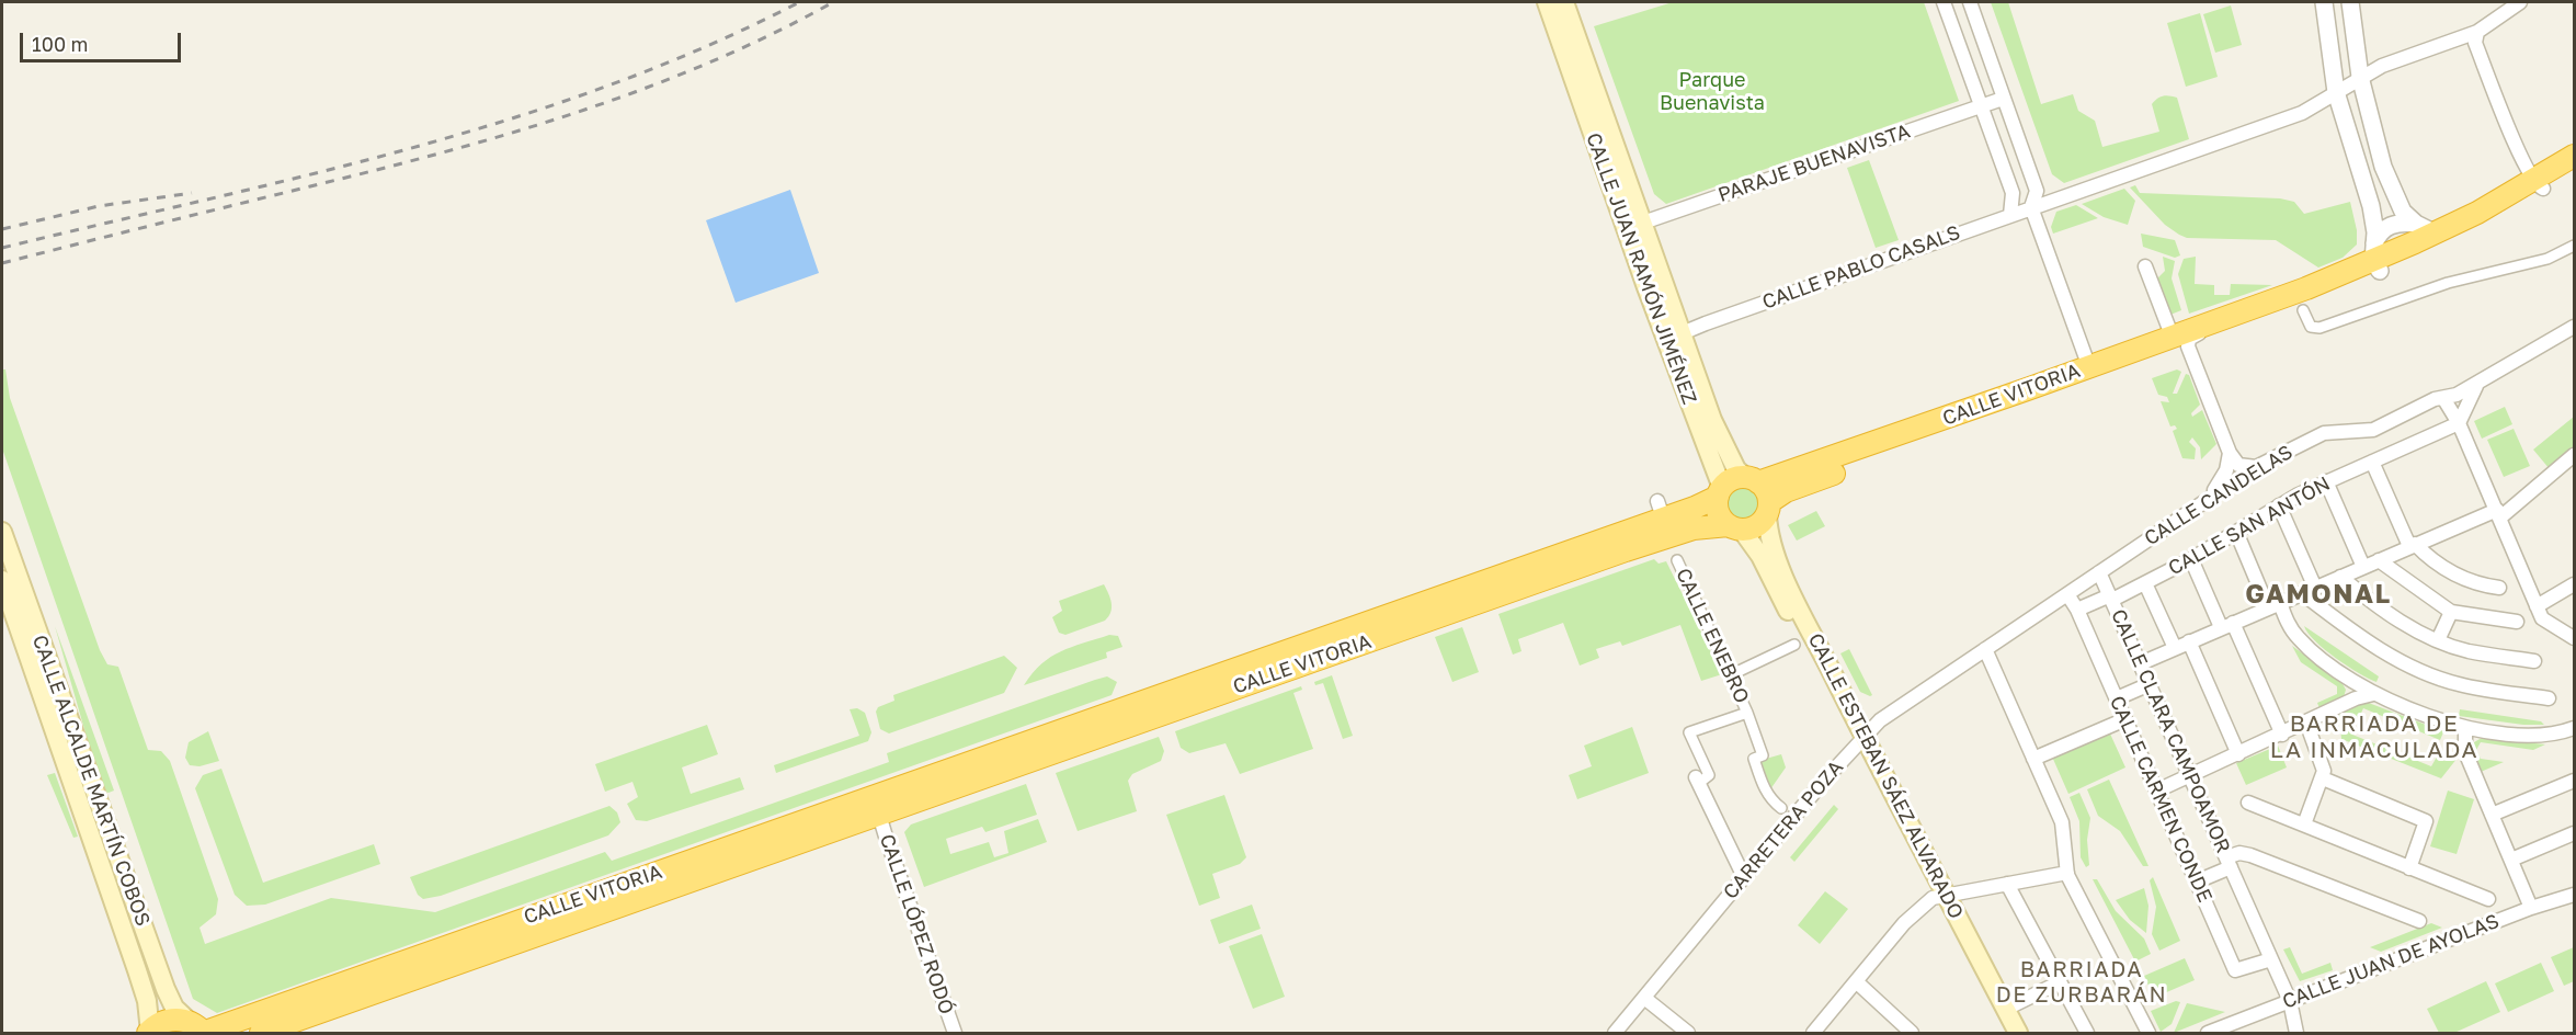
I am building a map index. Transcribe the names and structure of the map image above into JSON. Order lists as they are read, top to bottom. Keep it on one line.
{"streets":{"highway":["CALLE VITORIA"],"main road":["CALLE JUAN RAMÓN JIMÉNEZ","CALLE ESTEBAN SÁEZ ALVARADO","CALLE ALCALDE MARTÍN COBOS"],"street":["PARAJE BUENAVISTA","CALLE PABLO CASALS","CALLE CANDELAS","CALLE SAN ANTÓN","CALLE ENEBRO","CALLE CLARA CAMPOAMOR","CALLE CARMEN CONDE","CARRETERA POZA","CALLE LÓPEZ RODÓ","CALLE JUAN DE AYOLAS"]},"crossings":[["PARAJE BUENAVISTA","CALLE JUAN RAMÓN JIMÉNEZ"],["CALLE PABLO CASALS","CALLE JUAN RAMÓN JIMÉNEZ"],["CALLE JUAN RAMÓN JIMÉNEZ","CALLE VITORIA"],["CALLE JUAN RAMÓN JIMÉNEZ","CALLE ESTEBAN SÁEZ ALVARADO"],["CALLE VITORIA","CALLE ESTEBAN SÁEZ ALVARADO"],["CALLE VITORIA","CALLE ALCALDE MARTÍN COBOS"],["CALLE VITORIA","CALLE LÓPEZ RODÓ"],["CALLE CANDELAS","CALLE CLARA CAMPOAMOR"],["CALLE CANDELAS","CARRETERA POZA"],["CALLE SAN ANTÓN","CALLE CLARA CAMPOAMOR"],["CALLE ENEBRO","CARRETERA POZA"],["CALLE CLARA CAMPOAMOR","CALLE CARMEN CONDE"],["CALLE CLARA CAMPOAMOR","CARRETERA POZA"],["CALLE CLARA CAMPOAMOR","CALLE JUAN DE AYOLAS"],["CALLE ESTEBAN SÁEZ ALVARADO","CARRETERA POZA"],["CALLE CARMEN CONDE","CARRETERA POZA"]],"districts":["GAMONAL","BARRIADA DE LA INMACULADA","BARRIADA DE ZURBARÁN"],"parks":["Parque Buenavista"],"scale_bar":"100 m"}
